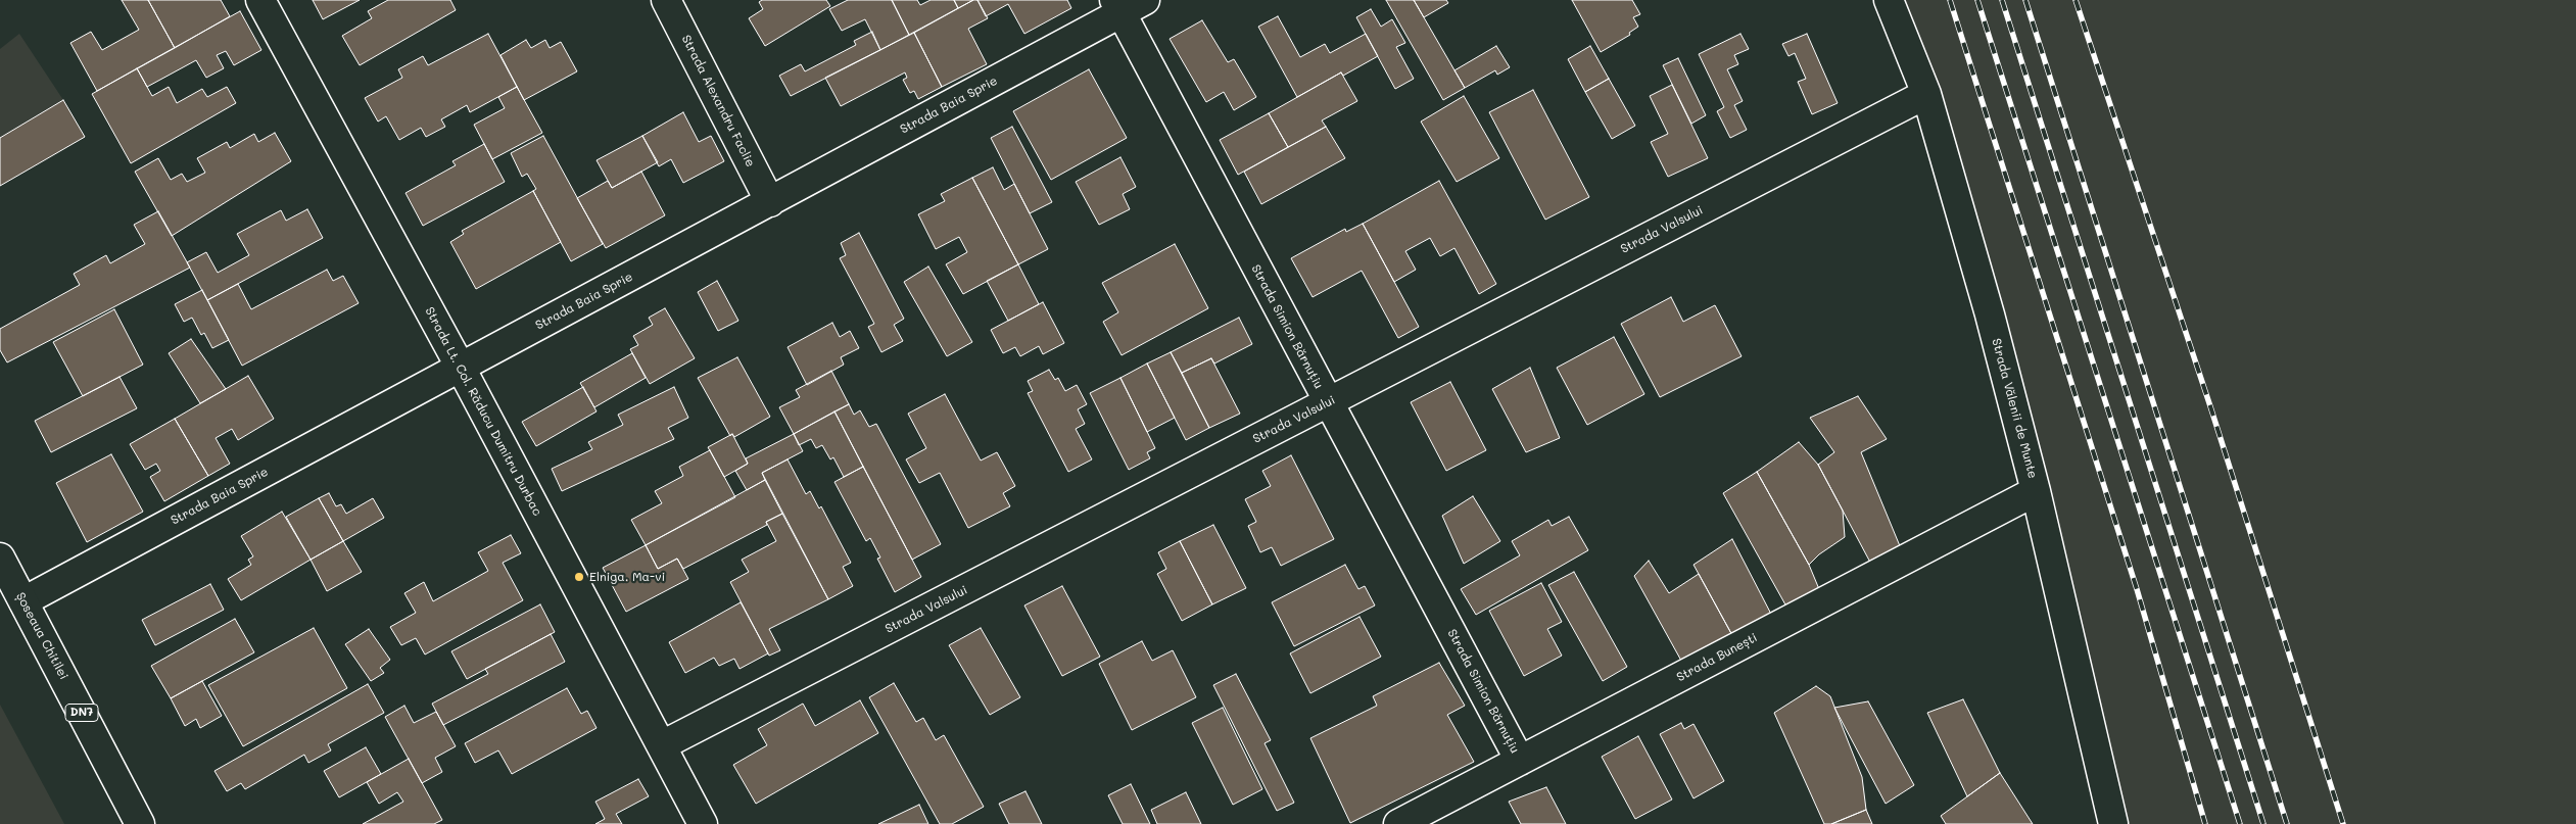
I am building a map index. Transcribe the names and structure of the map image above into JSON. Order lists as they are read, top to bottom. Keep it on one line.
{"streets":{"street":["Strada Alexandru Faclie","Strada Baia Sprie","Strada Valsului","Strada Simion Bărnuțiu","Strada Vălenii de Munte","Strada Lt. Col. Răducu Dumitru Durbac","Șoseaua Chitilei","Strada Bunești","DN7"]},"crossings":[["Strada Alexandru Faclie","Strada Baia Sprie"],["Strada Baia Sprie","Strada Simion Bărnuțiu"],["Strada Baia Sprie","Strada Lt. Col. Răducu Dumitru Durbac"],["Strada Baia Sprie","Șoseaua Chitilei"],["Strada Valsului","Strada Simion Bărnuțiu"],["Strada Valsului","Strada Vălenii de Munte"],["Strada Valsului","Strada Lt. Col. Răducu Dumitru Durbac"],["Strada Simion Bărnuțiu","Strada Bunești"],["Strada Vălenii de Munte","Strada Bunești"]],"places":["Elniga. Ma-vi"]}
